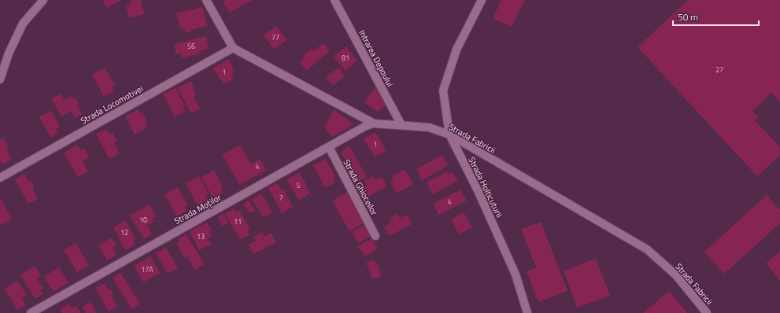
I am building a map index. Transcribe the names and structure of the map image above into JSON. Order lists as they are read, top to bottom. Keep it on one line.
{"streets":{"street":["Intrarea Depoului","Strada Locomotivei","Strada Fabricii","Strada Ghioceilor","Strada Holticuturii","Strada Moților"]},"crossings":[["Intrarea Depoului","Strada Fabricii"],["Strada Locomotivei","Strada Fabricii"],["Strada Fabricii","Strada Holticuturii"],["Strada Fabricii","Strada Moților"],["Strada Ghioceilor","Strada Moților"]],"house_numbers":["77","56","81","27","1","1","4","5","7","4","10","11","12","13","17A"],"scale_bar":"50 m"}
